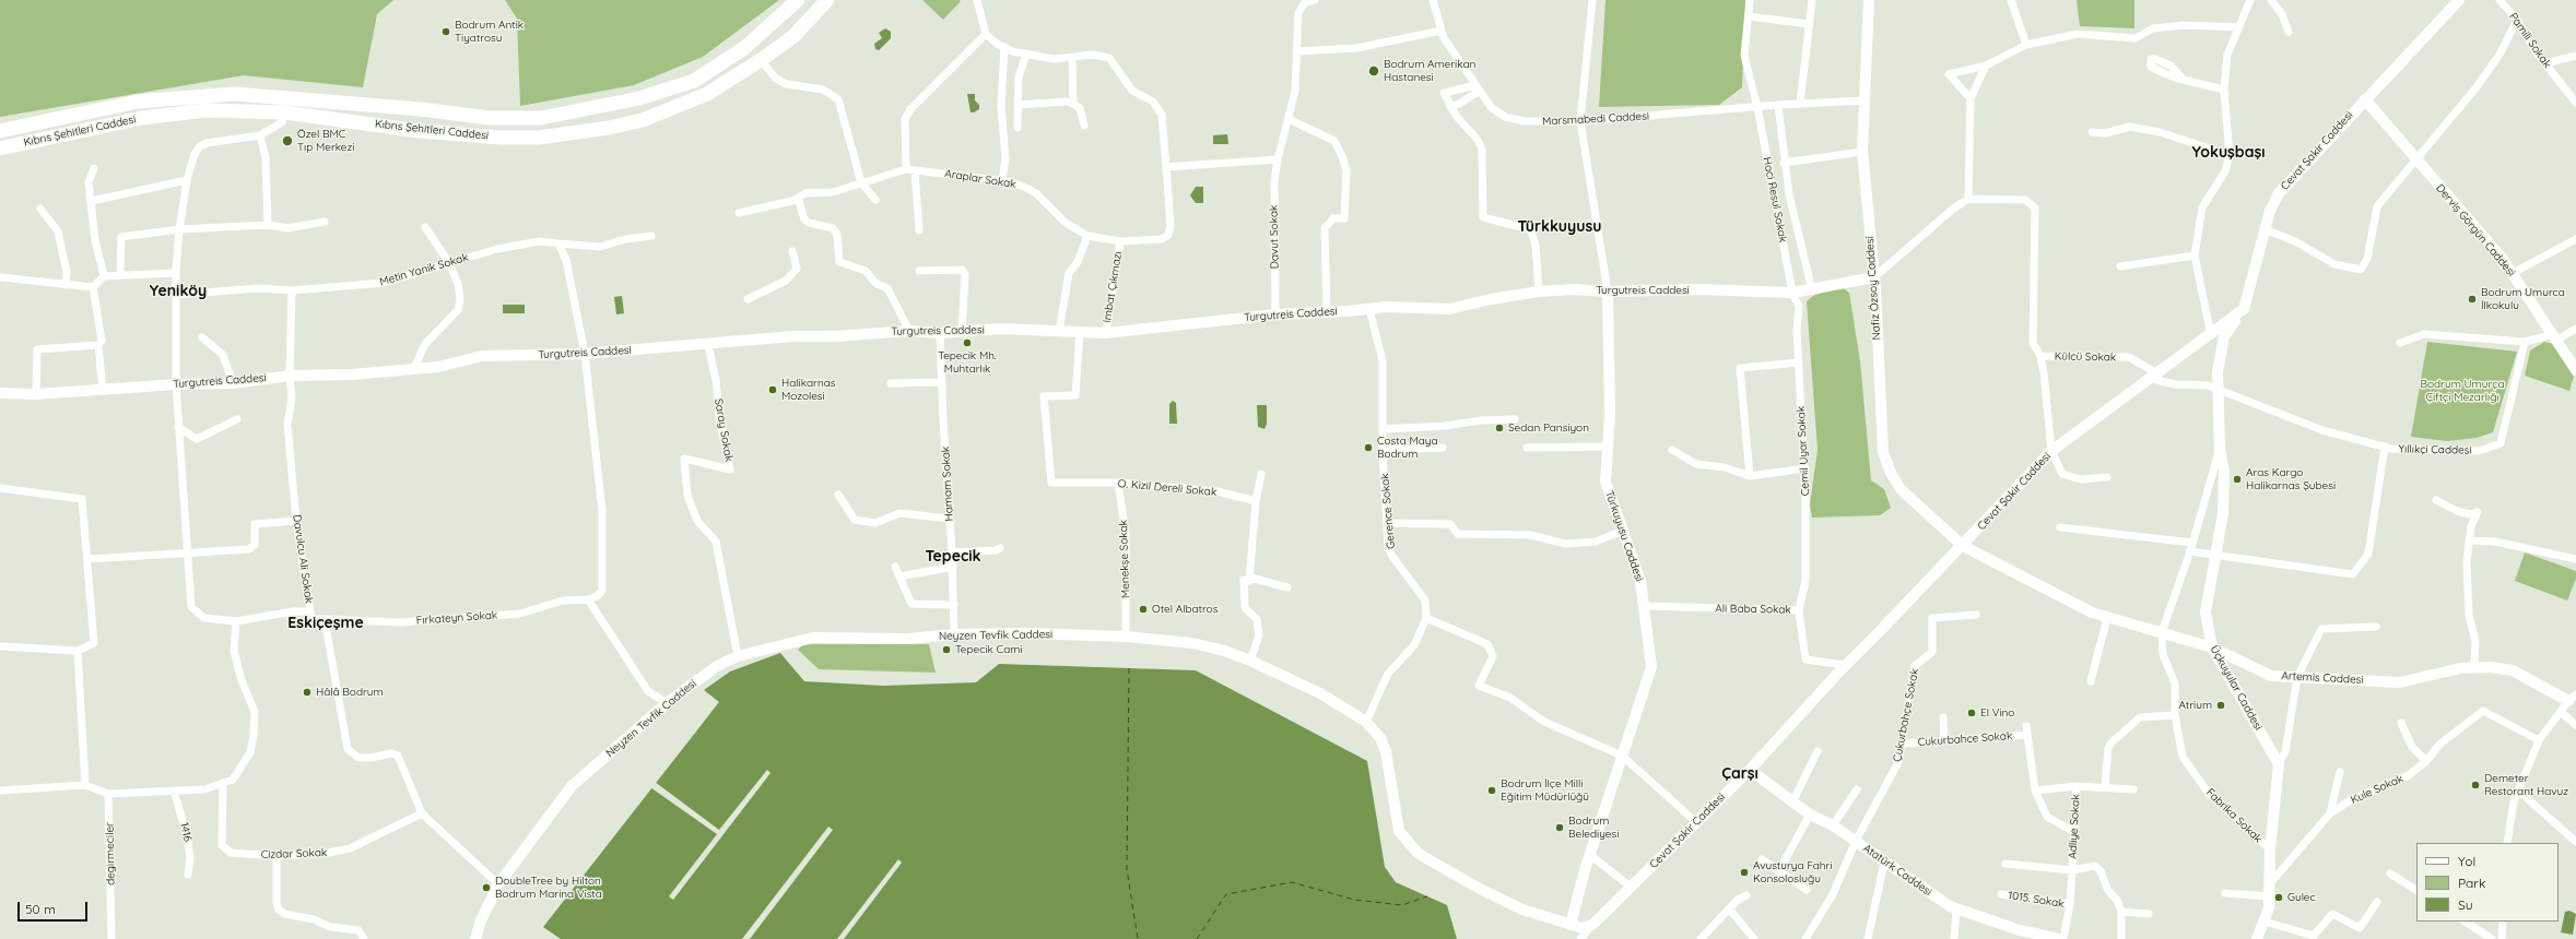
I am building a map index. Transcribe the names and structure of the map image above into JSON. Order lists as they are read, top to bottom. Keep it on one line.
{"streets":{"highway":["Kıbrıs Şehitleri Caddesi"],"main road":["Cevat Şakir Caddesi","Derviş Görgün Caddesi","Nafiz Özsoy Caddesi","Turgutreis Caddesi","Türkuyusu Caddesi","Neyzen Tevfik Caddesi","Artemis Caddesi","Üçkuyular Caddesi","Atatürk Caddesi"],"street":["Pamili Sokak","Marsmabedi Caddesi","Araplar Sokak","Haci Resul Sokak","Davut Sokak","Metin Yanik Sokak","Imbat Çıkmazı","Külcü Sokak","Saray Sokak","Yıllıkçi Caddesi","Cemil Uyar Sokak","Hamam Sokak","O. Kizil Dereli Sokak","Gerence Sokak","Davulcu Ali Sokak","Menekşe Sokak","Ali Baba Sokak","Fırkateyn Sokak","Çukurbahçe Sokak","Cukurbahce Sokak","Kule Sokak","Fabrika Sokak","Adliye Sokak","1416","degirmeciler","Cizdar Sokak","1015. Sokak"]},"crossings":[["Marsmabedi Caddesi","Haci Resul Sokak"],["Marsmabedi Caddesi","Nafiz Özsoy Caddesi"],["Cevat Şakir Caddesi","Derviş Görgün Caddesi"],["Cevat Şakir Caddesi","Nafiz Özsoy Caddesi"],["Cevat Şakir Caddesi","Yıllıkçi Caddesi"],["Cevat Şakir Caddesi","Ali Baba Sokak"],["Cevat Şakir Caddesi","Artemis Caddesi"],["Cevat Şakir Caddesi","Üçkuyular Caddesi"],["Cevat Şakir Caddesi","Atatürk Caddesi"],["Araplar Sokak","Imbat Çıkmazı"],["Haci Resul Sokak","Turgutreis Caddesi"],["Haci Resul Sokak","Cemil Uyar Sokak"],["Davut Sokak","Turgutreis Caddesi"],["Metin Yanik Sokak","Davulcu Ali Sokak"],["Imbat Çıkmazı","Turgutreis Caddesi"],["Nafiz Özsoy Caddesi","Turgutreis Caddesi"],["Nafiz Özsoy Caddesi","Artemis Caddesi"],["Turgutreis Caddesi","Saray Sokak"],["Turgutreis Caddesi","Cemil Uyar Sokak"],["Turgutreis Caddesi","Hamam Sokak"],["Turgutreis Caddesi","O. Kizil Dereli Sokak"],["Turgutreis Caddesi","Gerence Sokak"],["Turgutreis Caddesi","Türkuyusu Caddesi"],["Turgutreis Caddesi","Davulcu Ali Sokak"],["Külcü Sokak","Yıllıkçi Caddesi"],["Saray Sokak","Neyzen Tevfik Caddesi"],["Yıllıkçi Caddesi","Üçkuyular Caddesi"],["Cemil Uyar Sokak","Ali Baba Sokak"],["Hamam Sokak","Neyzen Tevfik Caddesi"],["O. Kizil Dereli Sokak","Menekşe Sokak"],["Türkuyusu Caddesi","Ali Baba Sokak"],["Türkuyusu Caddesi","Neyzen Tevfik Caddesi"],["Davulcu Ali Sokak","Fırkateyn Sokak"],["Menekşe Sokak","Neyzen Tevfik Caddesi"],["Artemis Caddesi","Üçkuyular Caddesi"],["Artemis Caddesi","Fabrika Sokak"],["Çukurbahçe Sokak","Cukurbahce Sokak"],["Çukurbahçe Sokak","Atatürk Caddesi"],["Cukurbahce Sokak","Adliye Sokak"]],"districts":["Yokuşbaşı","Türkkuyusu","Yeniköy","Tepecik","Eskiçeşme","Çarşı"],"parks":["Bodrum Umurça Çiftçi Mezarlığı"],"places":["Bodrum Antik Tiyatrosu","Bodrum Amerikan Hastanesi","Özel BMC Tıp Merkezi","Bodrum Umurca İlkokulu","Tepecik Mh. Muhtarlık","Halikarnas Mozolesi","Sedan Pansiyon","Costa Maya Bodrum","Aras Kargo Halikarnas Şubesi","Otel Albatros","Tepecik Cami","Hâlâ Bodrum","Atrium","El Vino","Demeter Restorant Havuz","Bodrum İlçe Milli Eğitim Müdürlüğü","Bodrum Belediyesi","Avusturya Fahri Konsolosluğu","DoubleTree by Hilton Bodrum Marina Vista","Gulec"],"legend":["Yol","Park","Su"],"scale_bar":"50 m"}
